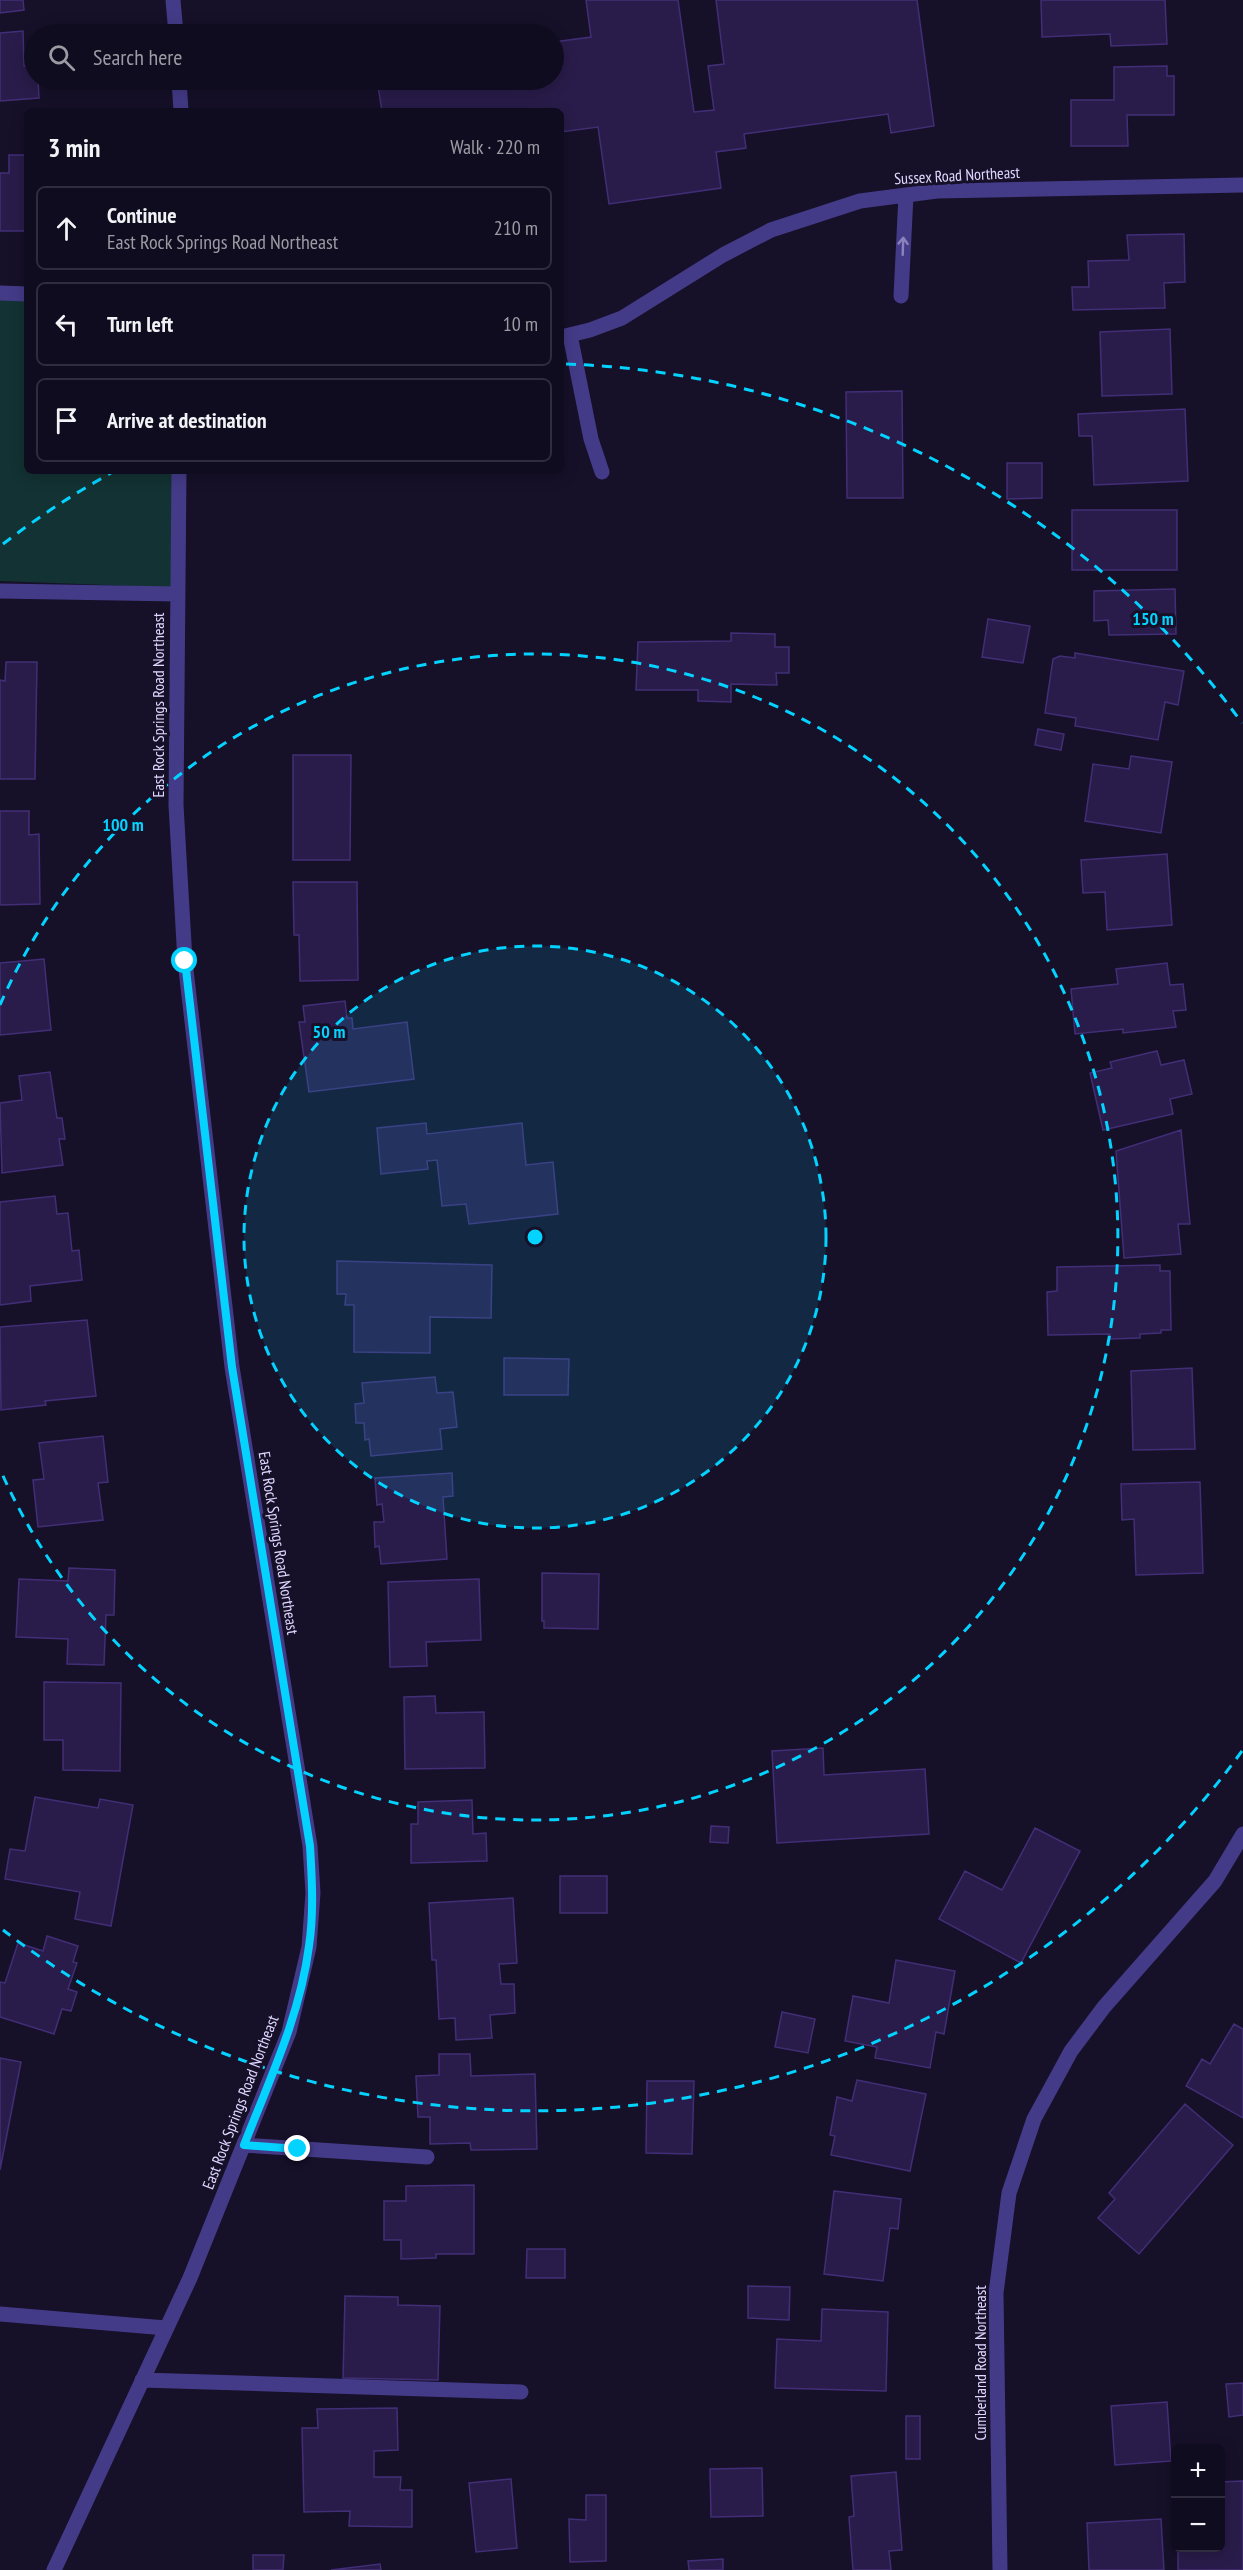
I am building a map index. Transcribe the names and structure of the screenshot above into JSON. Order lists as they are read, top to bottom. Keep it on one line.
{"streets":{"street":["Sussex Road Northeast","East Rock Springs Road Northeast","Cumberland Road Northeast"]},"page":{"search":"Search here","heading":["3 min","Walk · 220 m"],"list":[["Continue","East Rock Springs Road Northeast","210 m"],["Turn left","10 m"],"Arrive at destination"],"map_buttons":["+","−"]},"rings":["150 m","100 m","50 m"]}
